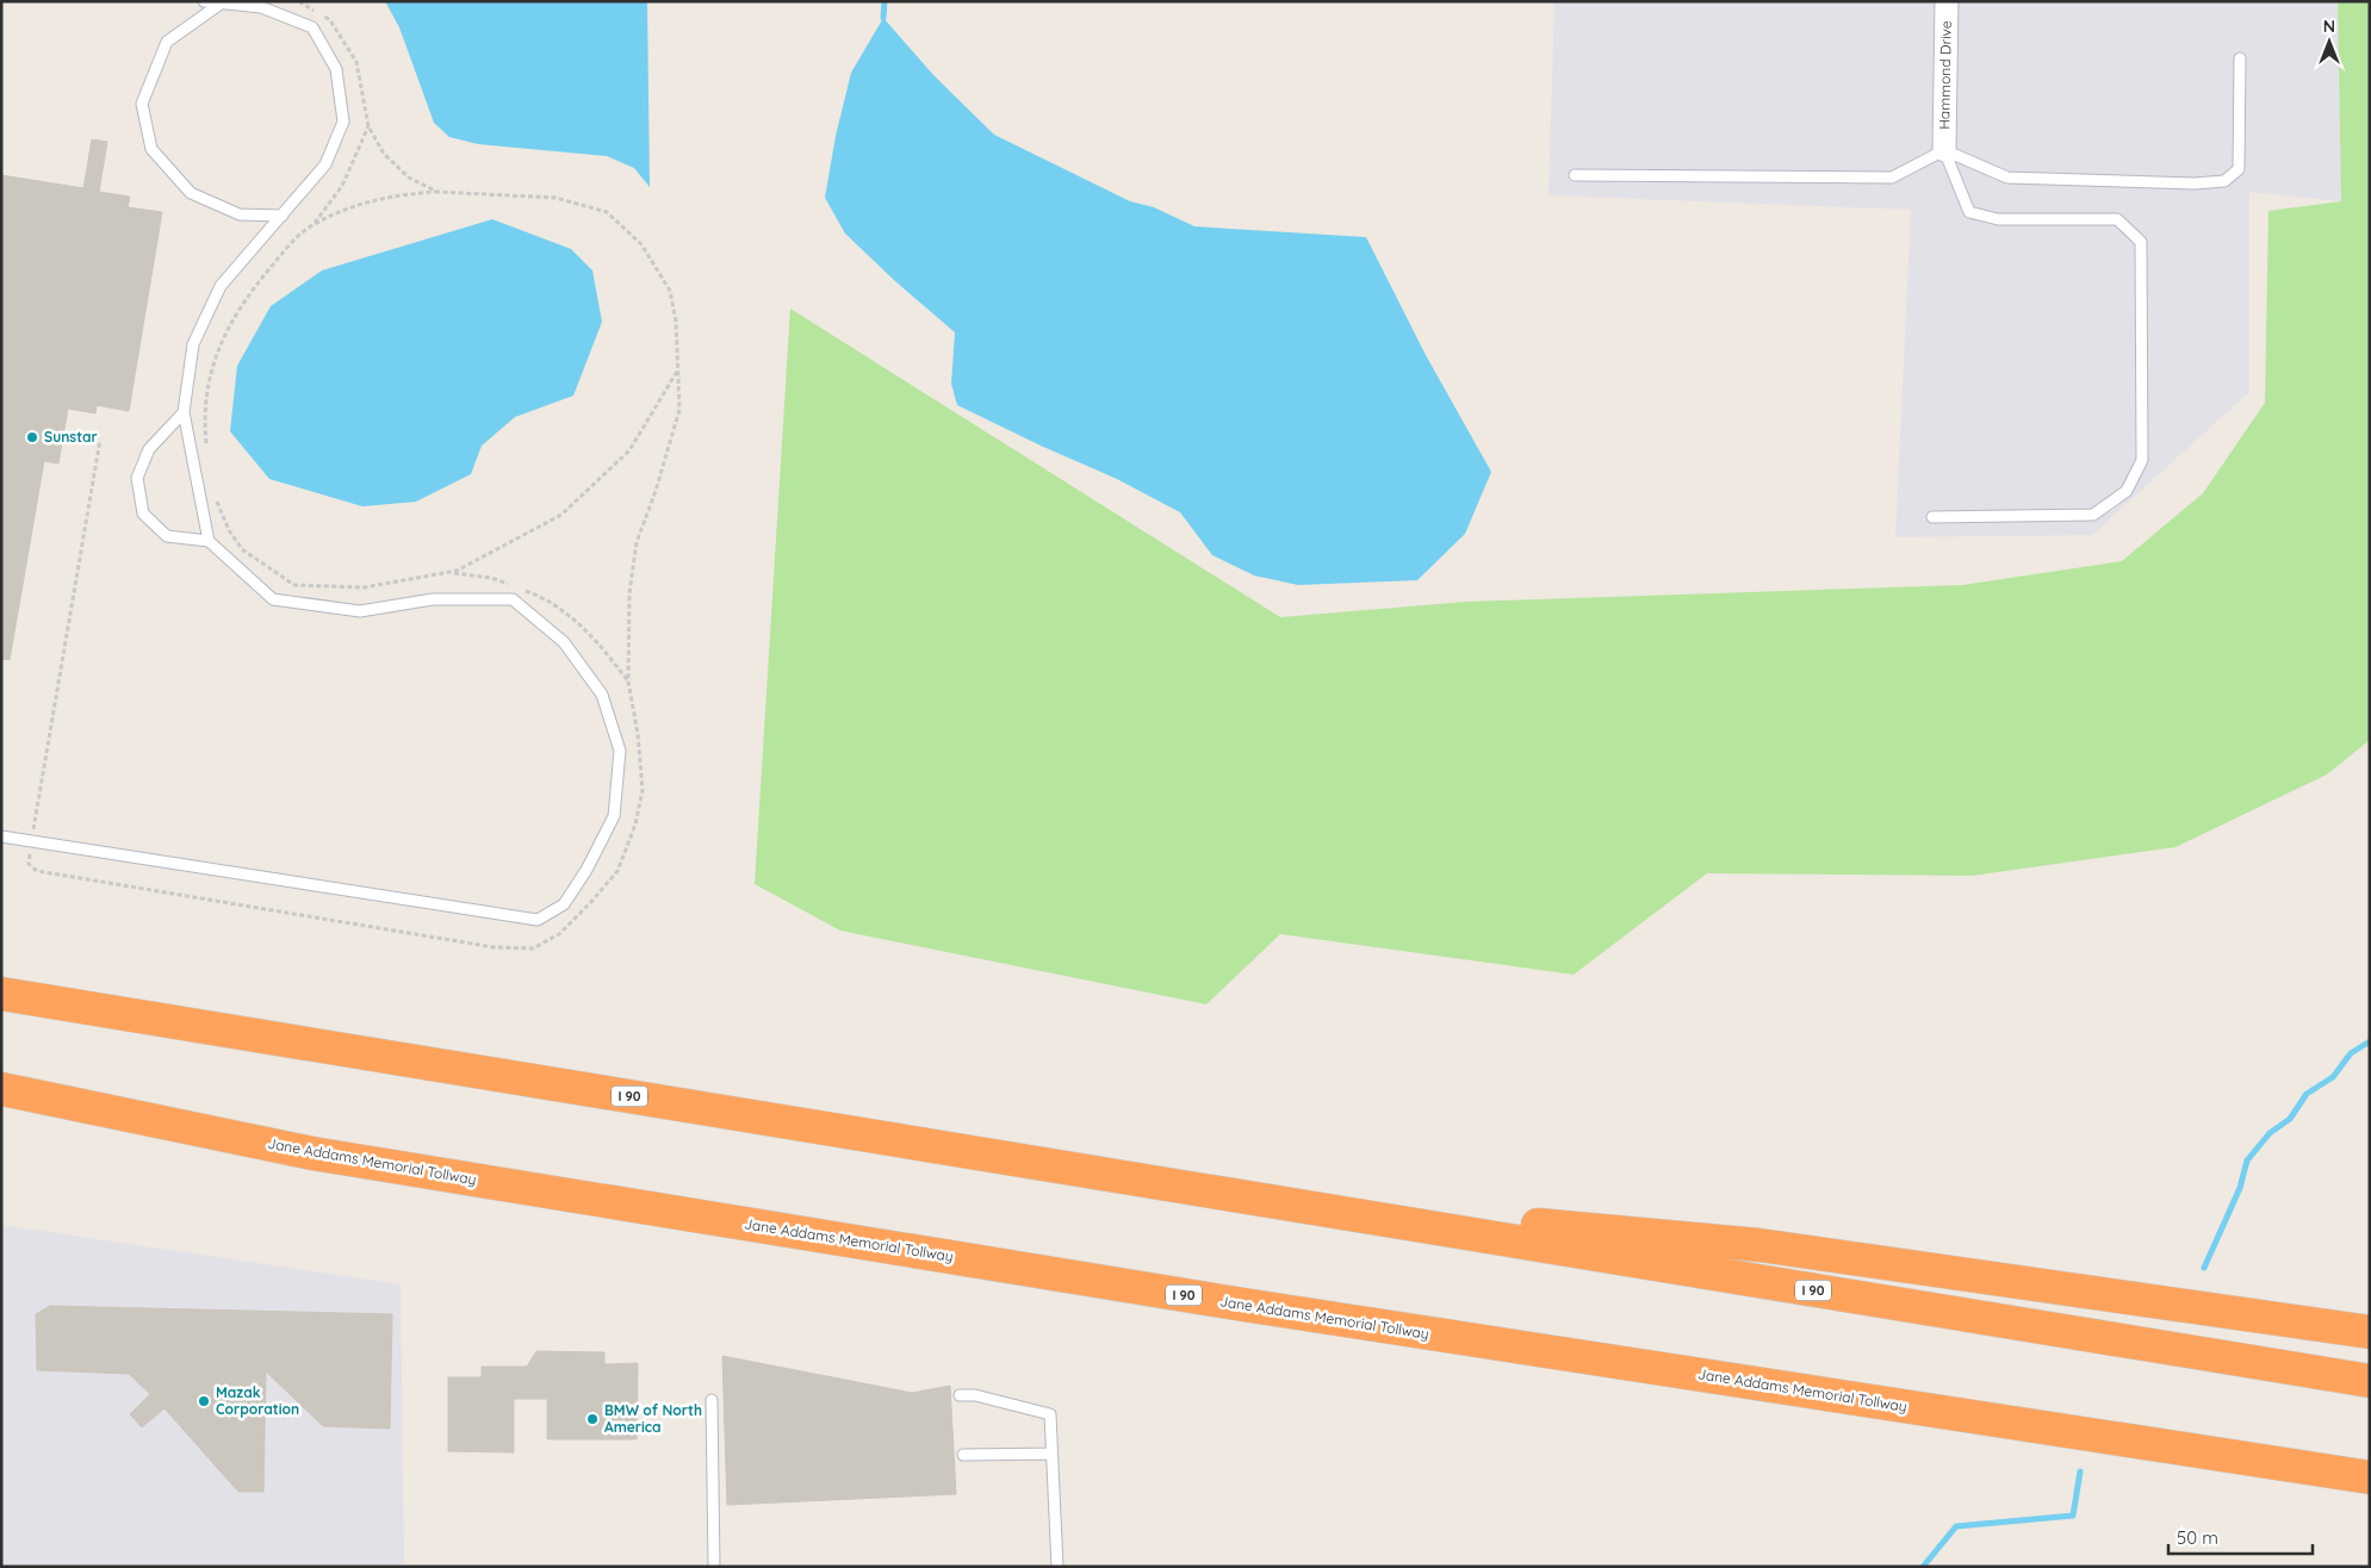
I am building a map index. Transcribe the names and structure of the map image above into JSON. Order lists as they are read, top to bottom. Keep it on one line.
{"streets":{"highway":["I 90","Jane Addams Memorial Tollway"],"street":["Hammond Drive"]},"places":["Sunstar","Mazak Corporation","BMW of North America"],"scale_bar":"50 m","north":"top"}
